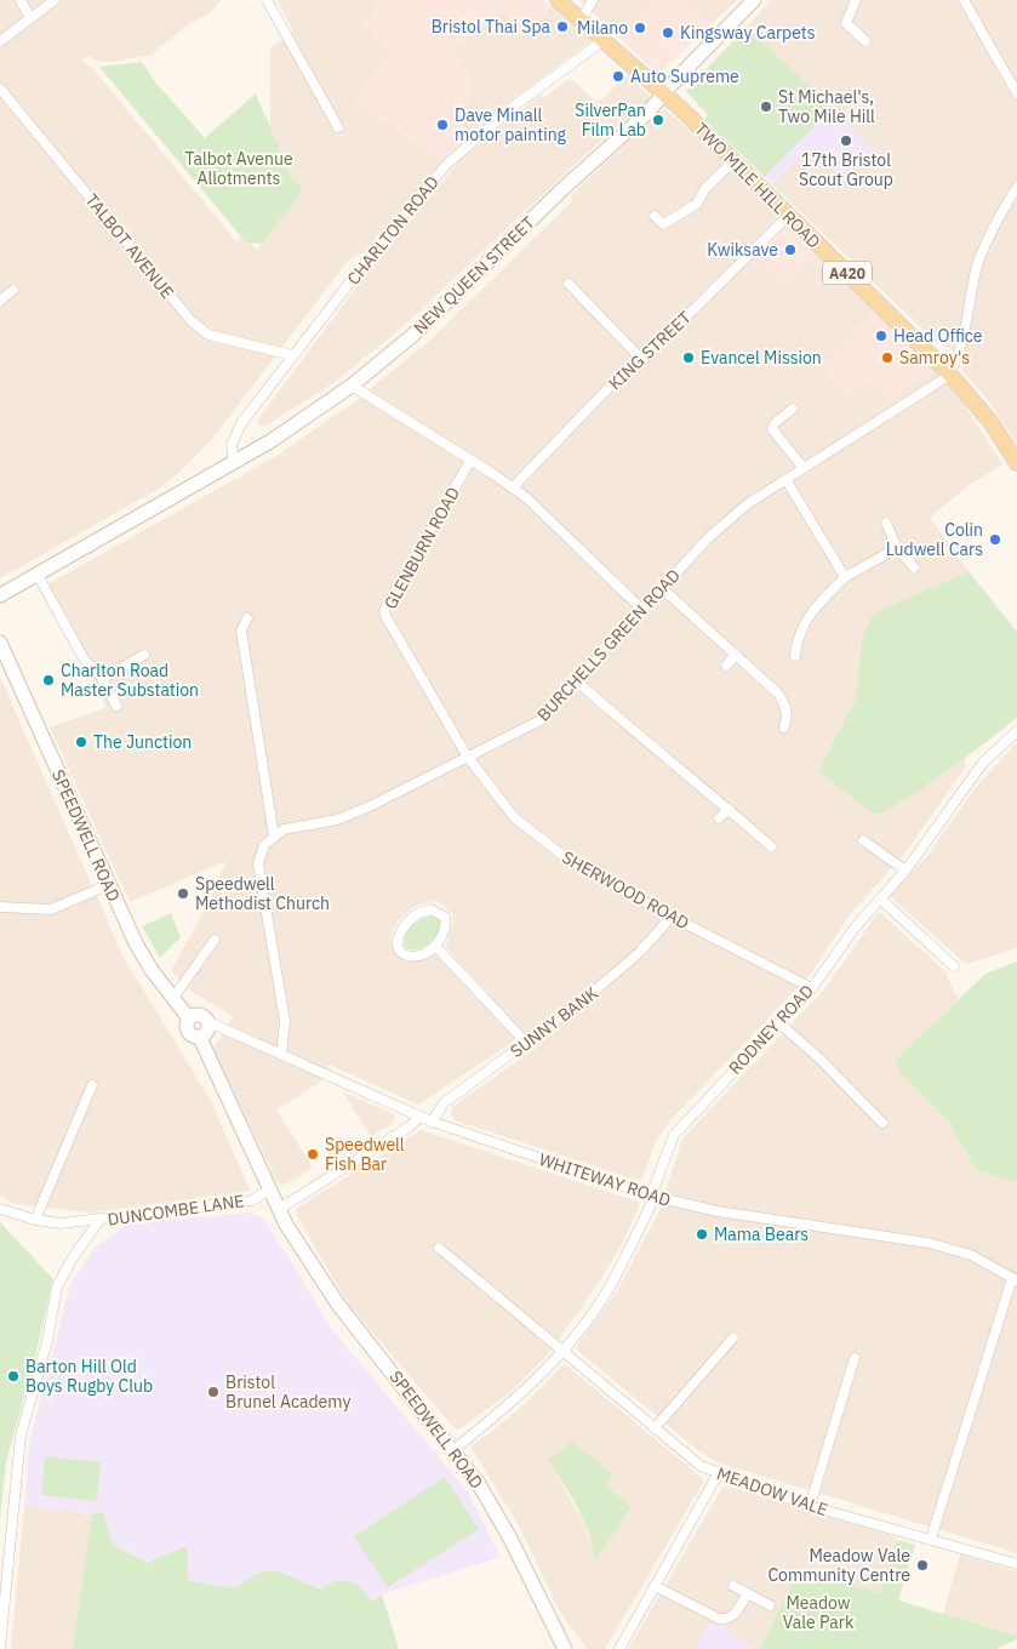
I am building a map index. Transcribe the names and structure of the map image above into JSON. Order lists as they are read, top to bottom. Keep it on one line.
{"streets":{"main road":["TWO MILE HILL ROAD","A420"],"street":["CHARLTON ROAD","TALBOT AVENUE","NEW QUEEN STREET","KING STREET","GLENBURN ROAD","BURCHELLS GREEN ROAD","SPEEDWELL ROAD","SHERWOOD ROAD","SUNNY BANK","RODNEY ROAD","WHITEWAY ROAD","DUNCOMBE LANE","MEADOW VALE"]},"crossings":[["TWO MILE HILL ROAD","CHARLTON ROAD"],["TWO MILE HILL ROAD","NEW QUEEN STREET"],["TWO MILE HILL ROAD","KING STREET"],["TWO MILE HILL ROAD","BURCHELLS GREEN ROAD"],["CHARLTON ROAD","TALBOT AVENUE"],["CHARLTON ROAD","NEW QUEEN STREET"],["GLENBURN ROAD","BURCHELLS GREEN ROAD"],["GLENBURN ROAD","SHERWOOD ROAD"],["BURCHELLS GREEN ROAD","SHERWOOD ROAD"],["SPEEDWELL ROAD","RODNEY ROAD"],["SPEEDWELL ROAD","WHITEWAY ROAD"],["SPEEDWELL ROAD","DUNCOMBE LANE"],["SHERWOOD ROAD","SUNNY BANK"],["SHERWOOD ROAD","RODNEY ROAD"],["SUNNY BANK","WHITEWAY ROAD"],["RODNEY ROAD","WHITEWAY ROAD"],["RODNEY ROAD","MEADOW VALE"]],"parks":["Talbot Avenue Allotments","Meadow Vale Park"],"places":["Bristol Thai Spa","Milano","Kingsway Carpets","Auto Supreme","St Michael's, Two Mile Hill","SilverPan Film Lab","Dave Minall motor painting","17th Bristol Scout Group","Kwiksave","Head Office","Evancel Mission","Samroy's","Colin Ludwell Cars","Charlton Road Master Substation","The Junction","Speedwell Methodist Church","Speedwell Fish Bar","Mama Bears","Barton Hill Old Boys Rugby Club","Bristol Brunel Academy","Meadow Vale Community Centre"]}
